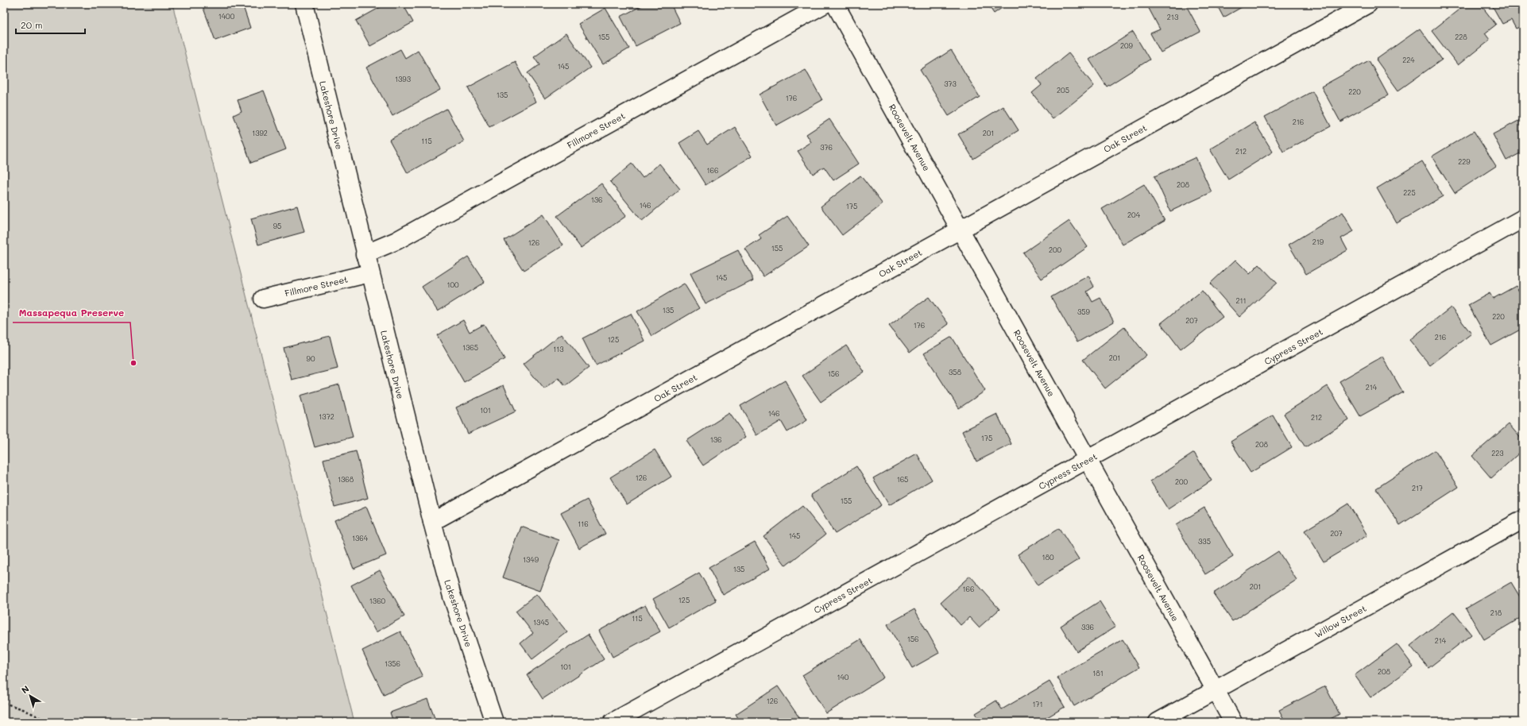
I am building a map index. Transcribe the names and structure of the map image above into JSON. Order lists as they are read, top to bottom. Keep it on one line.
{"streets":{"street":["Lakeshore Drive","Fillmore Street","Roosevelt Avenue","Oak Street","Cypress Street","Willow Street"]},"crossings":[["Lakeshore Drive","Fillmore Street"],["Lakeshore Drive","Oak Street"],["Roosevelt Avenue","Oak Street"],["Roosevelt Avenue","Cypress Street"],["Roosevelt Avenue","Willow Street"]],"places":["Massapequa Preserve"],"house_numbers":["1400","213","155","228","209","224","145","1393","373","205","220","135","176","216","1392","201","115","376","212","229","166","208","225","136","146","175","204","95","219","126","155","200","145","100","211","135","359","220","207","176","216","125","1365","113","201","90","358","156","214","101","146","1372","212","175","136","208","223","126","1368","165","200","217","155","116","207","145","1364","335","180","1349","135","201","166","125","1360","218","115","1345","336","156","214","1356","101","208","181","140","126","171"],"scale_bar":"20 m","north":"top left"}
